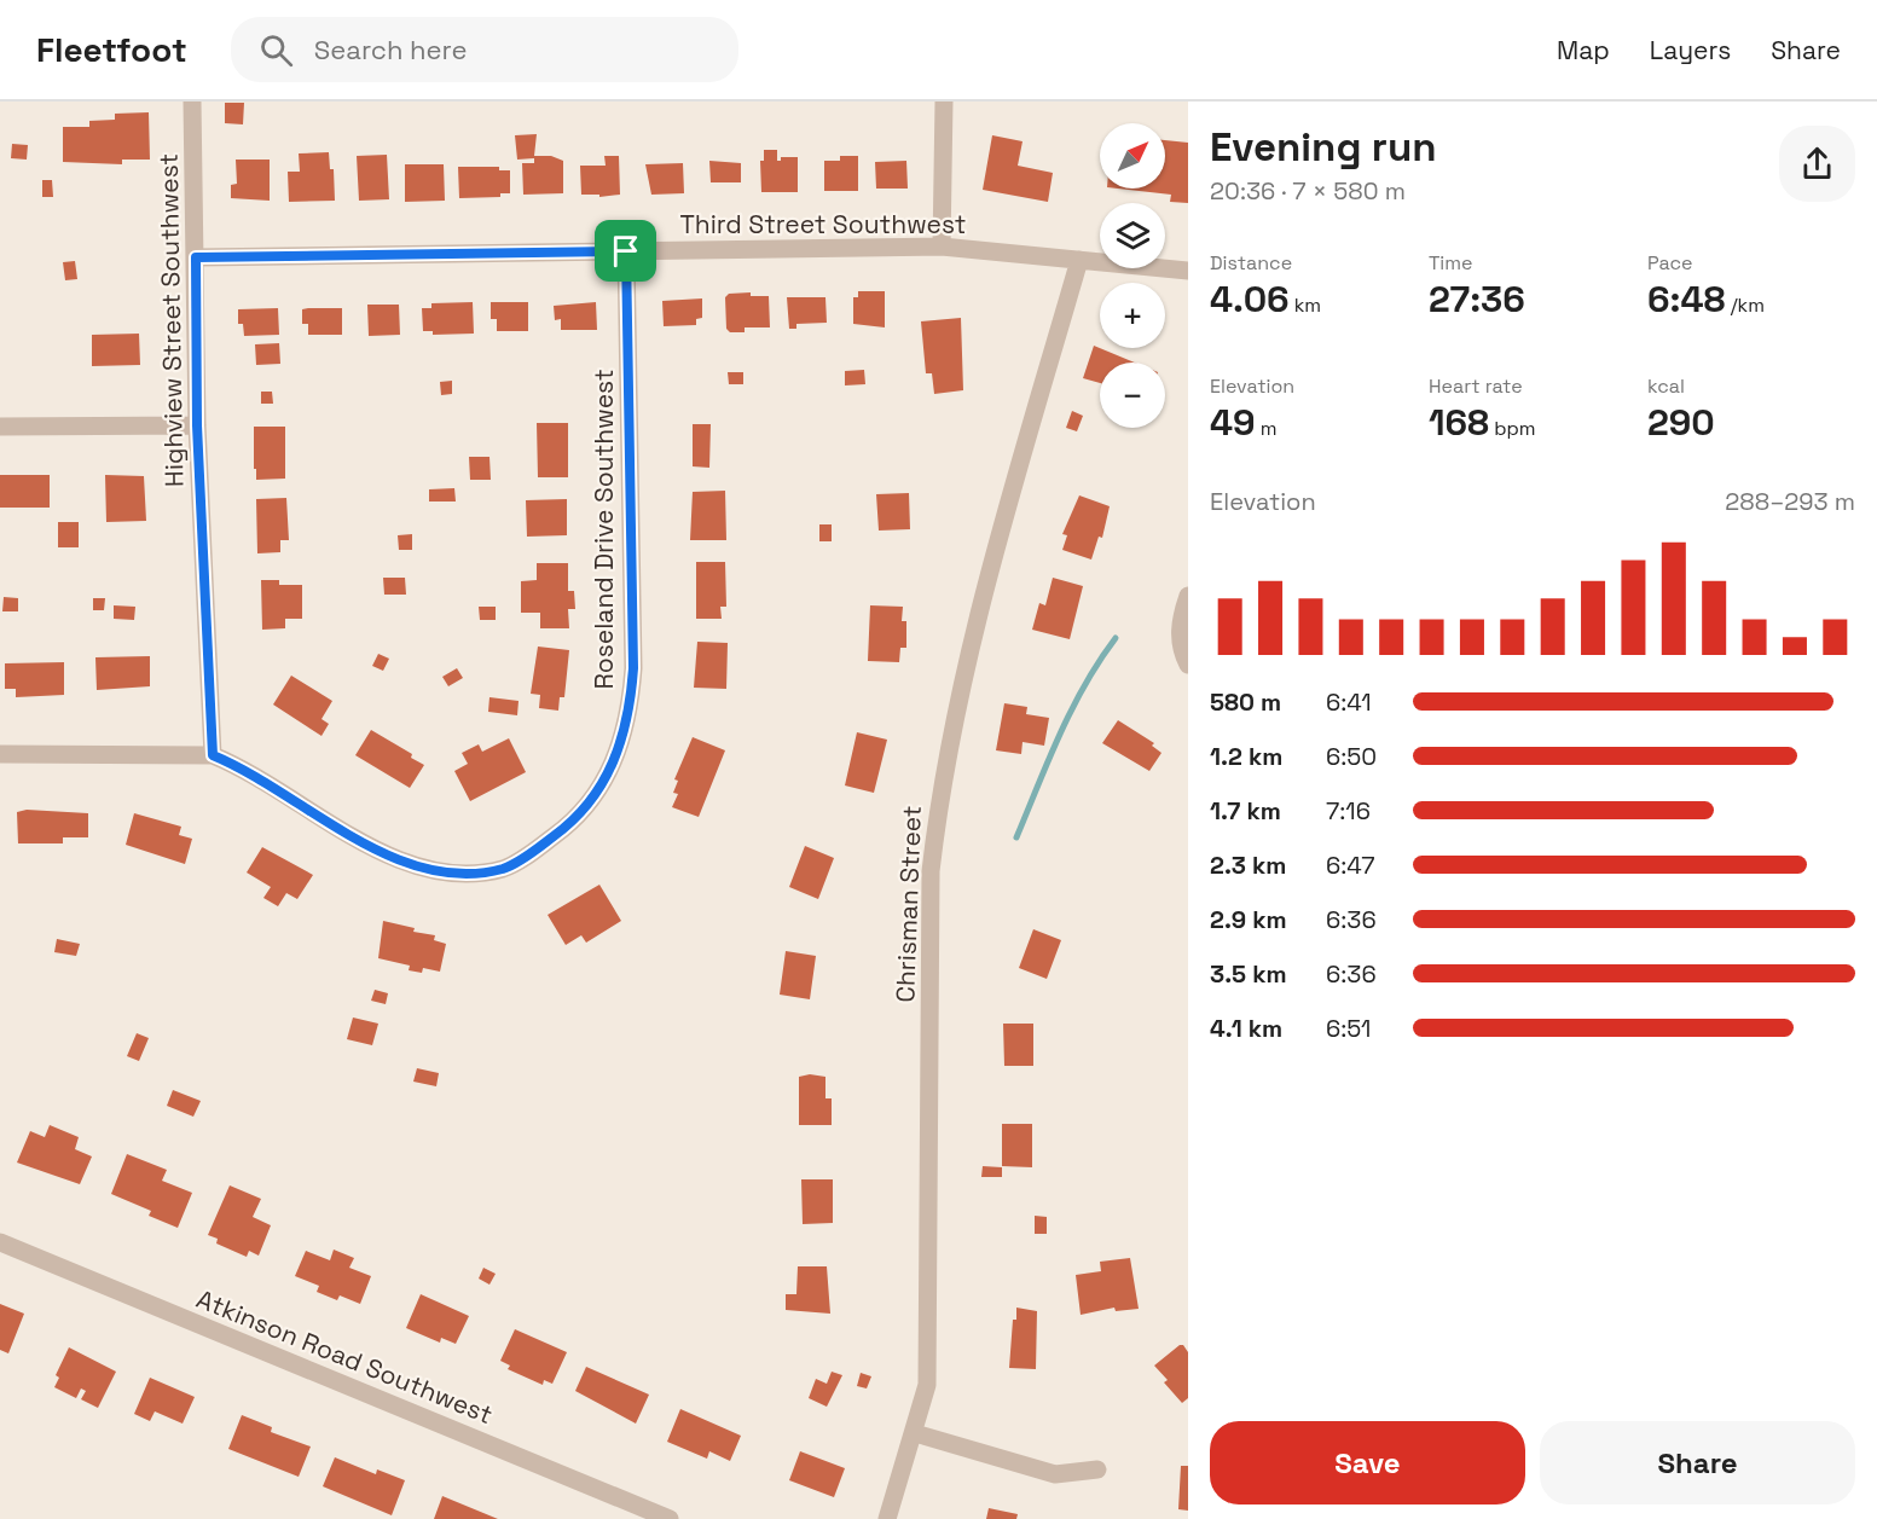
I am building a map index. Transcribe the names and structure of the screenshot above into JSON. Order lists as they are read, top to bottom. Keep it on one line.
{"streets":{"street":["Third Street Southwest","Highview Street Southwest","Roseland Drive Southwest","Chrisman Street","Atkinson Road Southwest"]},"crossings":[["Third Street Southwest","Highview Street Southwest"],["Third Street Southwest","Roseland Drive Southwest"],["Third Street Southwest","Chrisman Street"],["Highview Street Southwest","Roseland Drive Southwest"]],"north":"top right","page":{"header":"Fleetfoot","search":"Search here","nav":["Map","Layers","Share"],"heading":["Evening run","20:36 · 7 × 580 m"],"map_buttons":["+","−"],"stats":[["Distance","4.06 km"],["Time","27:36"],["Pace","6:48 /km"],["Elevation","49 m"],["Heart rate","168 bpm"],["kcal","290"]],"chart":["Elevation","288–293 m"],"list":[{"name":"580 m","note":"6:41"},{"name":"1.2 km","note":"6:50"},{"name":"1.7 km","note":"7:16"},{"name":"2.3 km","note":"6:47"},{"name":"2.9 km","note":"6:36"},{"name":"3.5 km","note":"6:36"},{"name":"4.1 km","note":"6:51"}],"buttons":["Save","Share"]}}
